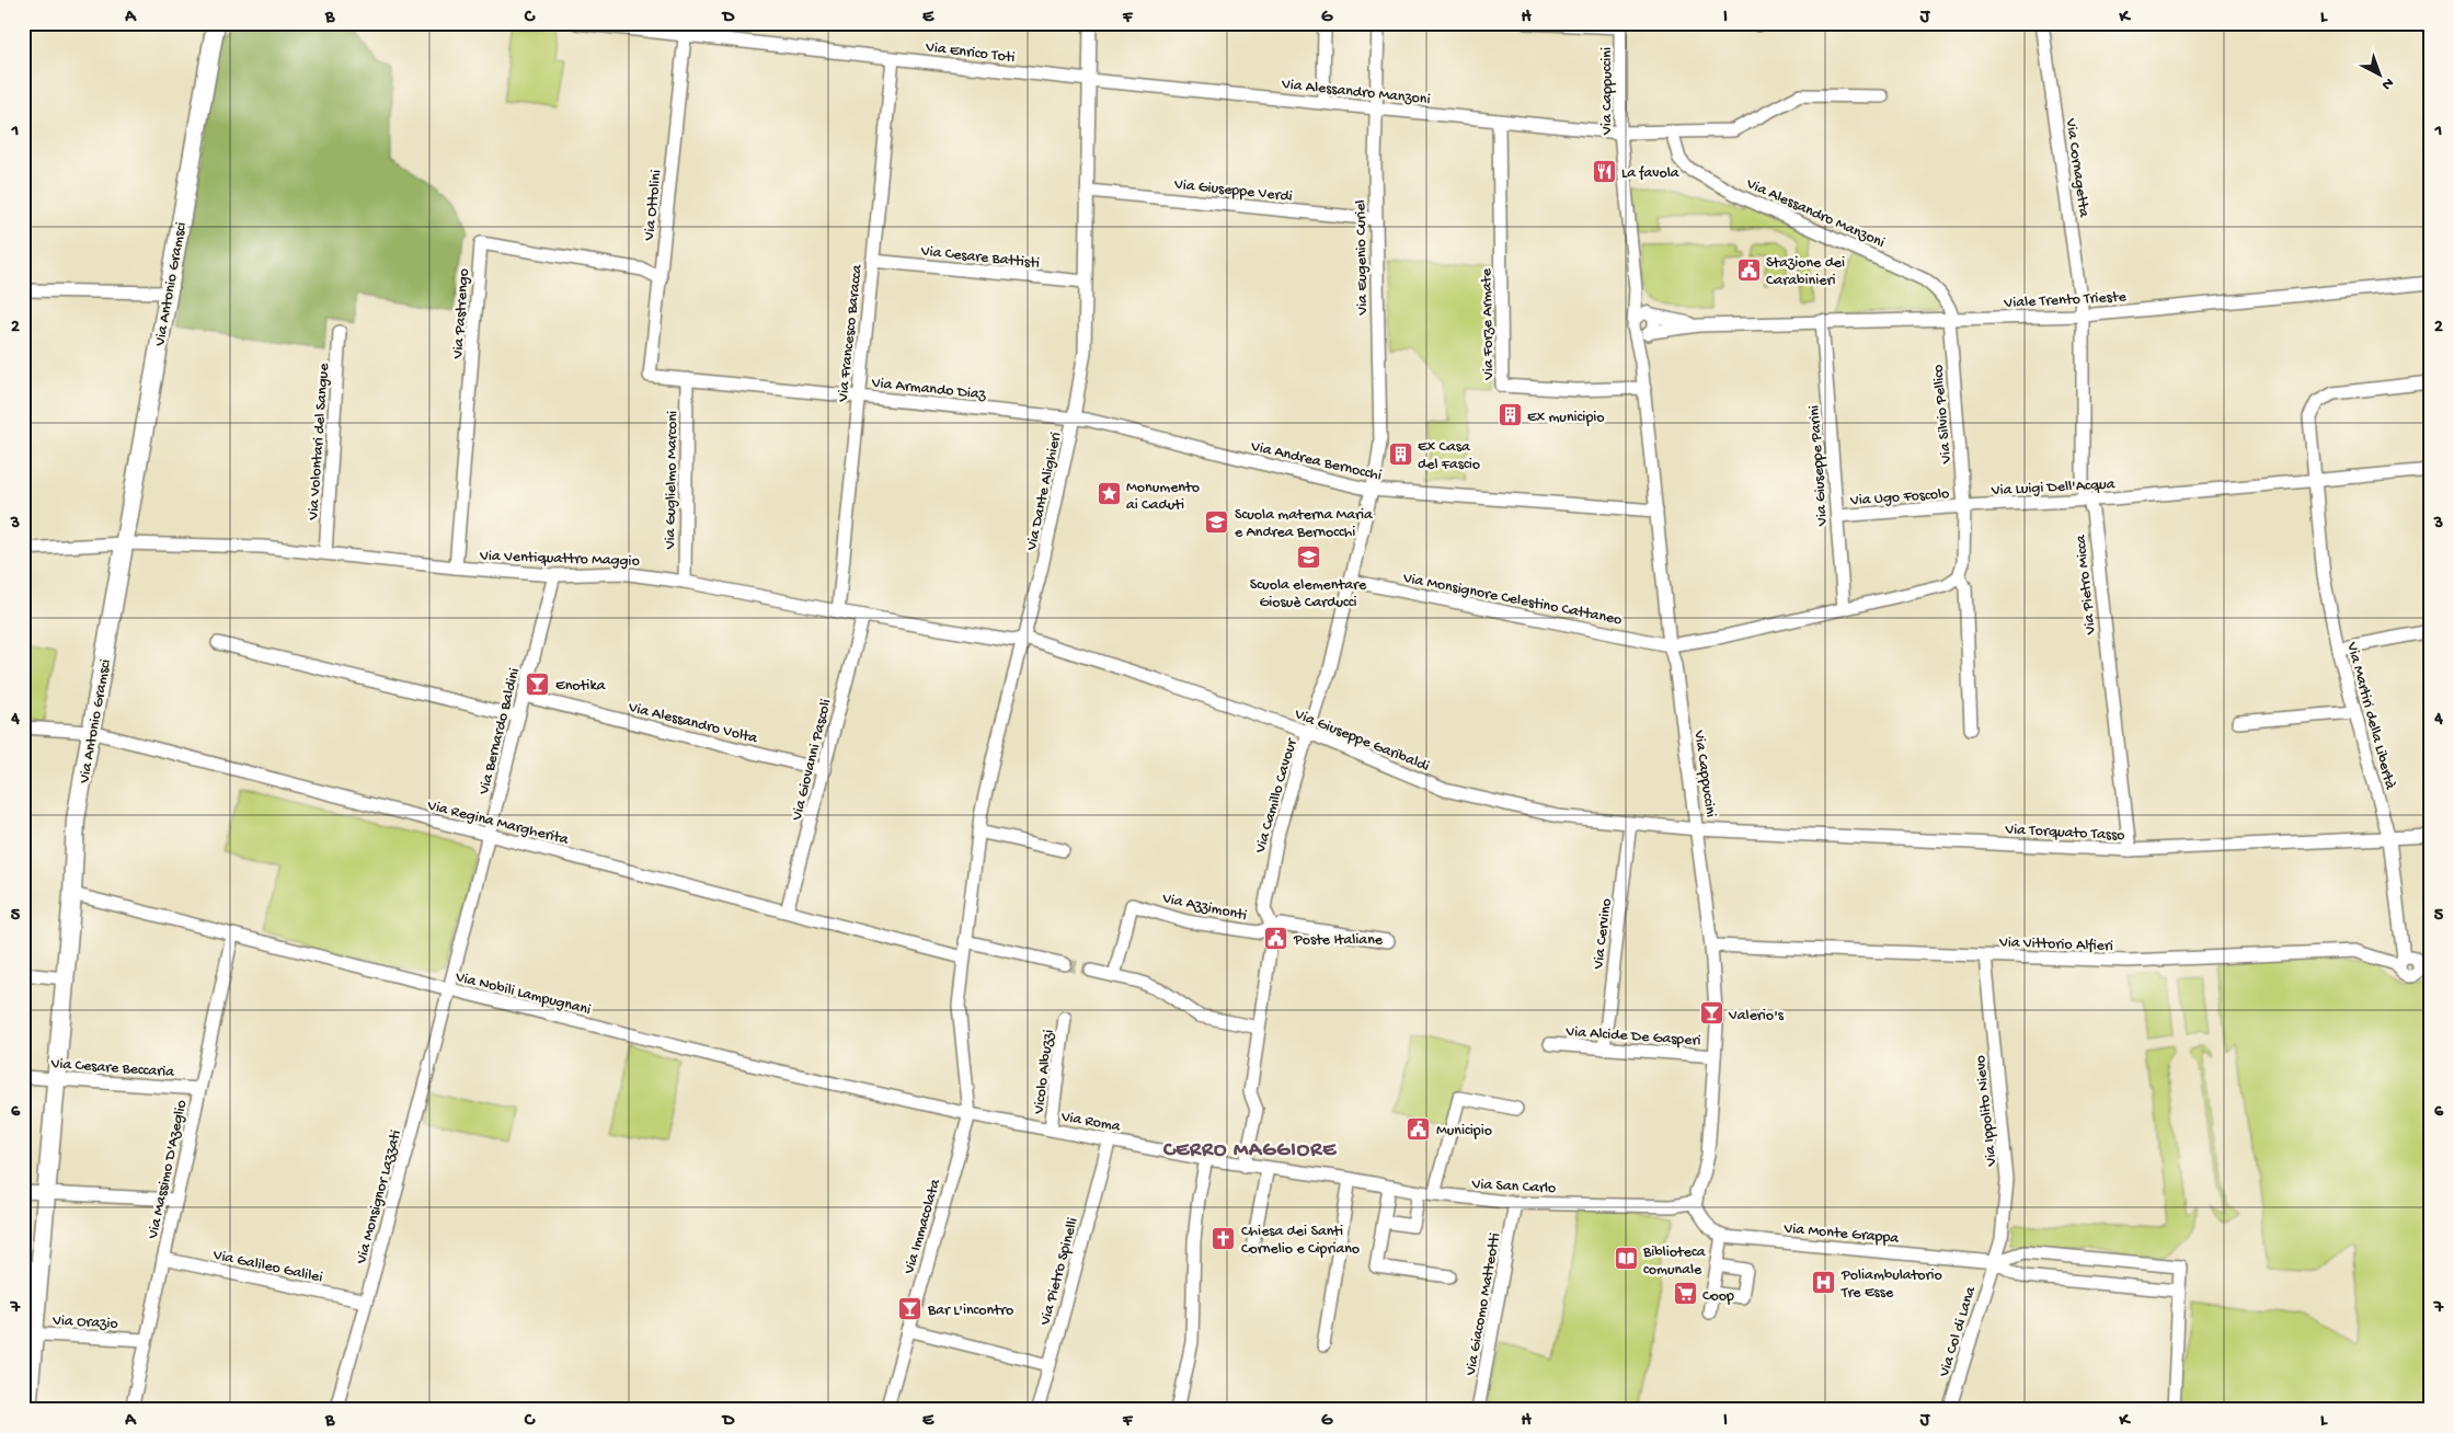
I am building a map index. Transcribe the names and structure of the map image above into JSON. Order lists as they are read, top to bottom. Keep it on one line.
{"streets":{"street":["Via Enrico Toti","Via Alessandro Manzoni","Via Cappuccini","Via Cornagetta","Via Giuseppe Verdi","Via Ottolini","Via Cesare Battisti","Via Eugenio Curiel","Via Antonio Gramsci","Viale Trento Trieste","Via Pastrengo","Via Forze Armate","Via Francesco Baracca","Via Armando Diaz","Via Silvio Pellico","Via Volontari del Sangue","Via Andrea Bernocchi","Via Giuseppe Parini","Via Guglielmo Marconi","Via Luigi Dell'Acqua","Via Dante Alighieri","Via Ugo Foscolo","Via Ventiquattro Maggio","Via Pietro Micca","Via Monsignore Celestino Cattaneo","Via Martiri della Libertà","Via Alessandro Volta","Via Bernardo Baldini","Via Giuseppe Garibaldi","Via Giovanni Pascoli","Via Camillo Cavour","Via Regina Margherita","Via Torquato Tasso","Via Azzimonti","Via Cervino","Via Vittorio Alfieri","Via Nobili Lampugnani","Via Alcide De Gasperi","Via Cesare Beccaria","Vicolo Albuzzi","Via Ippolito Nievo","Via Roma","Via Massimo D'Azeglio","Via San Carlo","Via Monsignor Lazzati","Via Immacolata","Via Monte Grappa","Via Galileo Galilei","Via Pietro Spinelli","Via Giacomo Matteotti","Via Orazio","Via Col di Lana"]},"crossings":[["Via Enrico Toti","Via Alessandro Manzoni"],["Via Enrico Toti","Via Ottolini"],["Via Enrico Toti","Via Francesco Baracca"],["Via Enrico Toti","Via Dante Alighieri"],["Via Alessandro Manzoni","Via Cappuccini"],["Via Alessandro Manzoni","Via Eugenio Curiel"],["Via Alessandro Manzoni","Viale Trento Trieste"],["Via Alessandro Manzoni","Via Forze Armate"],["Via Alessandro Manzoni","Via Silvio Pellico"],["Via Alessandro Manzoni","Via Dante Alighieri"],["Via Cappuccini","Viale Trento Trieste"],["Via Cappuccini","Via Forze Armate"],["Via Cappuccini","Via Andrea Bernocchi"],["Via Cappuccini","Via Monsignore Celestino Cattaneo"],["Via Cappuccini","Via Giuseppe Garibaldi"],["Via Cappuccini","Via Torquato Tasso"],["Via Cappuccini","Via Vittorio Alfieri"],["Via Cappuccini","Via Alcide De Gasperi"],["Via Cappuccini","Via San Carlo"],["Via Cornagetta","Viale Trento Trieste"],["Via Cornagetta","Via Pietro Micca"],["Via Giuseppe Verdi","Via Eugenio Curiel"],["Via Giuseppe Verdi","Via Dante Alighieri"],["Via Ottolini","Via Pastrengo"],["Via Ottolini","Via Armando Diaz"],["Via Cesare Battisti","Via Francesco Baracca"],["Via Cesare Battisti","Via Dante Alighieri"],["Via Eugenio Curiel","Via Andrea Bernocchi"],["Via Eugenio Curiel","Via Monsignore Celestino Cattaneo"],["Via Eugenio Curiel","Via Camillo Cavour"],["Via Antonio Gramsci","Via Ventiquattro Maggio"],["Via Antonio Gramsci","Via Regina Margherita"],["Via Antonio Gramsci","Via Nobili Lampugnani"],["Via Antonio Gramsci","Via Cesare Beccaria"],["Via Antonio Gramsci","Via Orazio"],["Viale Trento Trieste","Via Silvio Pellico"],["Viale Trento Trieste","Via Giuseppe Parini"],["Viale Trento Trieste","Via Pietro Micca"],["Via Pastrengo","Via Ventiquattro Maggio"],["Via Francesco Baracca","Via Armando Diaz"],["Via Francesco Baracca","Via Ventiquattro Maggio"],["Via Armando Diaz","Via Andrea Bernocchi"],["Via Armando Diaz","Via Guglielmo Marconi"],["Via Armando Diaz","Via Dante Alighieri"],["Via Silvio Pellico","Via Luigi Dell'Acqua"],["Via Silvio Pellico","Via Ugo Foscolo"],["Via Volontari del Sangue","Via Ventiquattro Maggio"],["Via Andrea Bernocchi","Via Dante Alighieri"],["Via Giuseppe Parini","Via Ugo Foscolo"],["Via Guglielmo Marconi","Via Ventiquattro Maggio"],["Via Luigi Dell'Acqua","Via Ugo Foscolo"],["Via Luigi Dell'Acqua","Via Pietro Micca"],["Via Luigi Dell'Acqua","Via Martiri della Libertà"],["Via Dante Alighieri","Via Ventiquattro Maggio"],["Via Dante Alighieri","Via Giuseppe Garibaldi"],["Via Dante Alighieri","Via Regina Margherita"],["Via Dante Alighieri","Via Nobili Lampugnani"],["Via Dante Alighieri","Via Roma"],["Via Dante Alighieri","Via Immacolata"],["Via Ventiquattro Maggio","Via Bernardo Baldini"],["Via Ventiquattro Maggio","Via Giuseppe Garibaldi"],["Via Ventiquattro Maggio","Via Giovanni Pascoli"],["Via Pietro Micca","Via Torquato Tasso"],["Via Monsignore Celestino Cattaneo","Via Camillo Cavour"],["Via Martiri della Libertà","Via Torquato Tasso"],["Via Martiri della Libertà","Via Vittorio Alfieri"],["Via Alessandro Volta","Via Bernardo Baldini"],["Via Alessandro Volta","Via Giovanni Pascoli"],["Via Bernardo Baldini","Via Regina Margherita"],["Via Bernardo Baldini","Via Nobili Lampugnani"],["Via Bernardo Baldini","Via Monsignor Lazzati"],["Via Giuseppe Garibaldi","Via Camillo Cavour"],["Via Giuseppe Garibaldi","Via Torquato Tasso"],["Via Giuseppe Garibaldi","Via Cervino"],["Via Giovanni Pascoli","Via Regina Margherita"],["Via Camillo Cavour","Via Azzimonti"],["Via Camillo Cavour","Via San Carlo"],["Via Cervino","Via Alcide De Gasperi"],["Via Vittorio Alfieri","Via Ippolito Nievo"],["Via Nobili Lampugnani","Via Roma"],["Via Nobili Lampugnani","Via Massimo D'Azeglio"],["Via Nobili Lampugnani","Via Monsignor Lazzati"],["Via Nobili Lampugnani","Via Immacolata"],["Via Cesare Beccaria","Via Massimo D'Azeglio"],["Vicolo Albuzzi","Via Roma"],["Via Ippolito Nievo","Via Monte Grappa"],["Via Ippolito Nievo","Via Col di Lana"],["Via Roma","Via San Carlo"],["Via Roma","Via Immacolata"],["Via Roma","Via Pietro Spinelli"],["Via Massimo D'Azeglio","Via Galileo Galilei"],["Via Massimo D'Azeglio","Via Orazio"],["Via San Carlo","Via Giacomo Matteotti"],["Via Monsignor Lazzati","Via Galileo Galilei"],["Via Monte Grappa","Via Col di Lana"]],"districts":["CERRO MAGGIORE"],"places":{"restaurant":["La favola"],"public building":["Stazione dei Carabinieri","Poste Italiane","Municipio"],"building":["Ex municipio","Ex Casa del Fascio"],"place":["Monumento ai Caduti"],"school or university":["Scuola materna Maria e Andrea Bernocchi","Scuola elementare Giosuè Carducci"],"bar":["Enotika","Valerio's","Bar L'incontro"],"church":["Chiesa dei Santi Cornelio e Cipriano"],"library":["Biblioteca comunale"],"hospital":["Poliambulatorio Tre Esse"],"supermarket":["Coop"]},"north":"bottom right","grid":{"columns":["A","B","C","D","E","F","G","H","I","J","K","L"],"rows":["1","2","3","4","5","6","7"]}}
